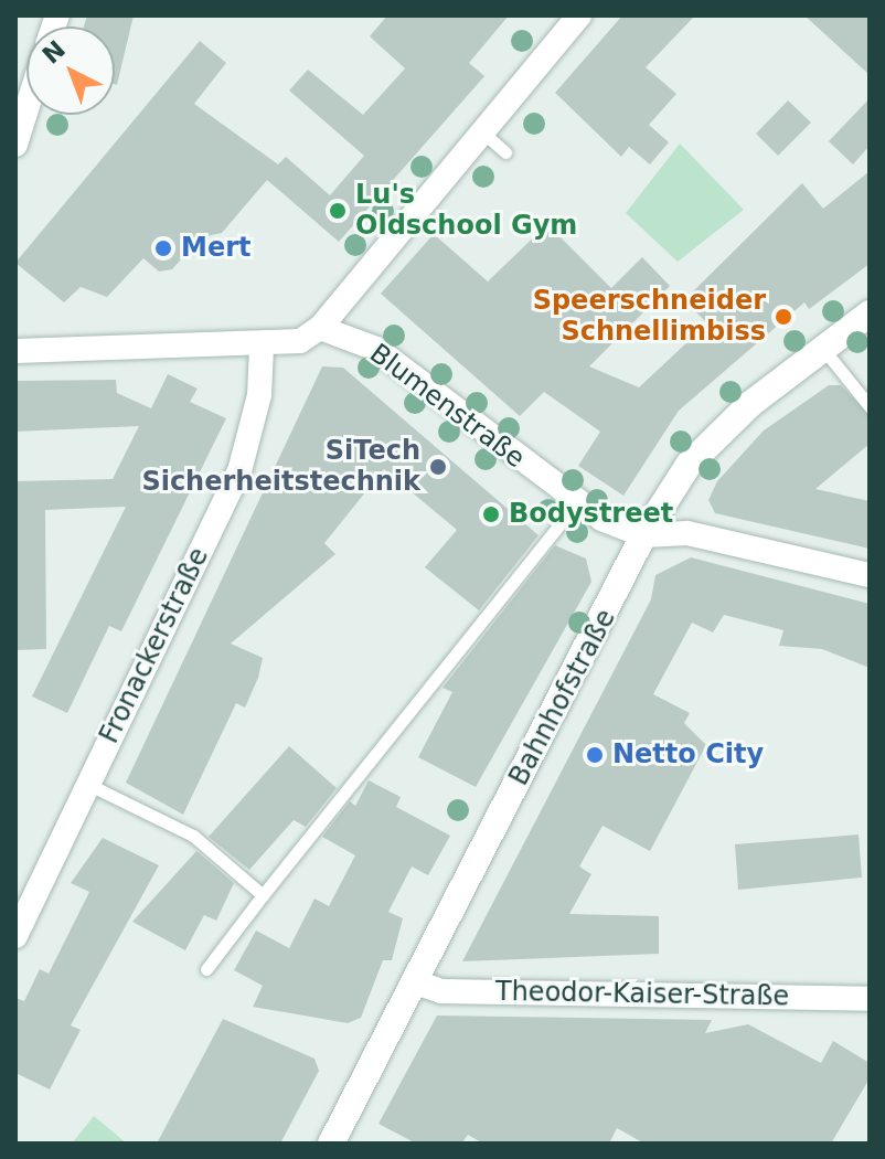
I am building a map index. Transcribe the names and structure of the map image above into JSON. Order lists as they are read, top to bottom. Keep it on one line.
{"streets":{"street":["Blumenstraße","Fronackerstraße","Bahnhofstraße","Theodor-Kaiser-Straße"]},"crossings":[["Blumenstraße","Bahnhofstraße"],["Bahnhofstraße","Theodor-Kaiser-Straße"]],"places":["Lu's Oldschool Gym","Mert","Speerschneider Schnellimbiss","SiTech Sicherheitstechnik","Bodystreet","Netto City"],"north":"top left"}
